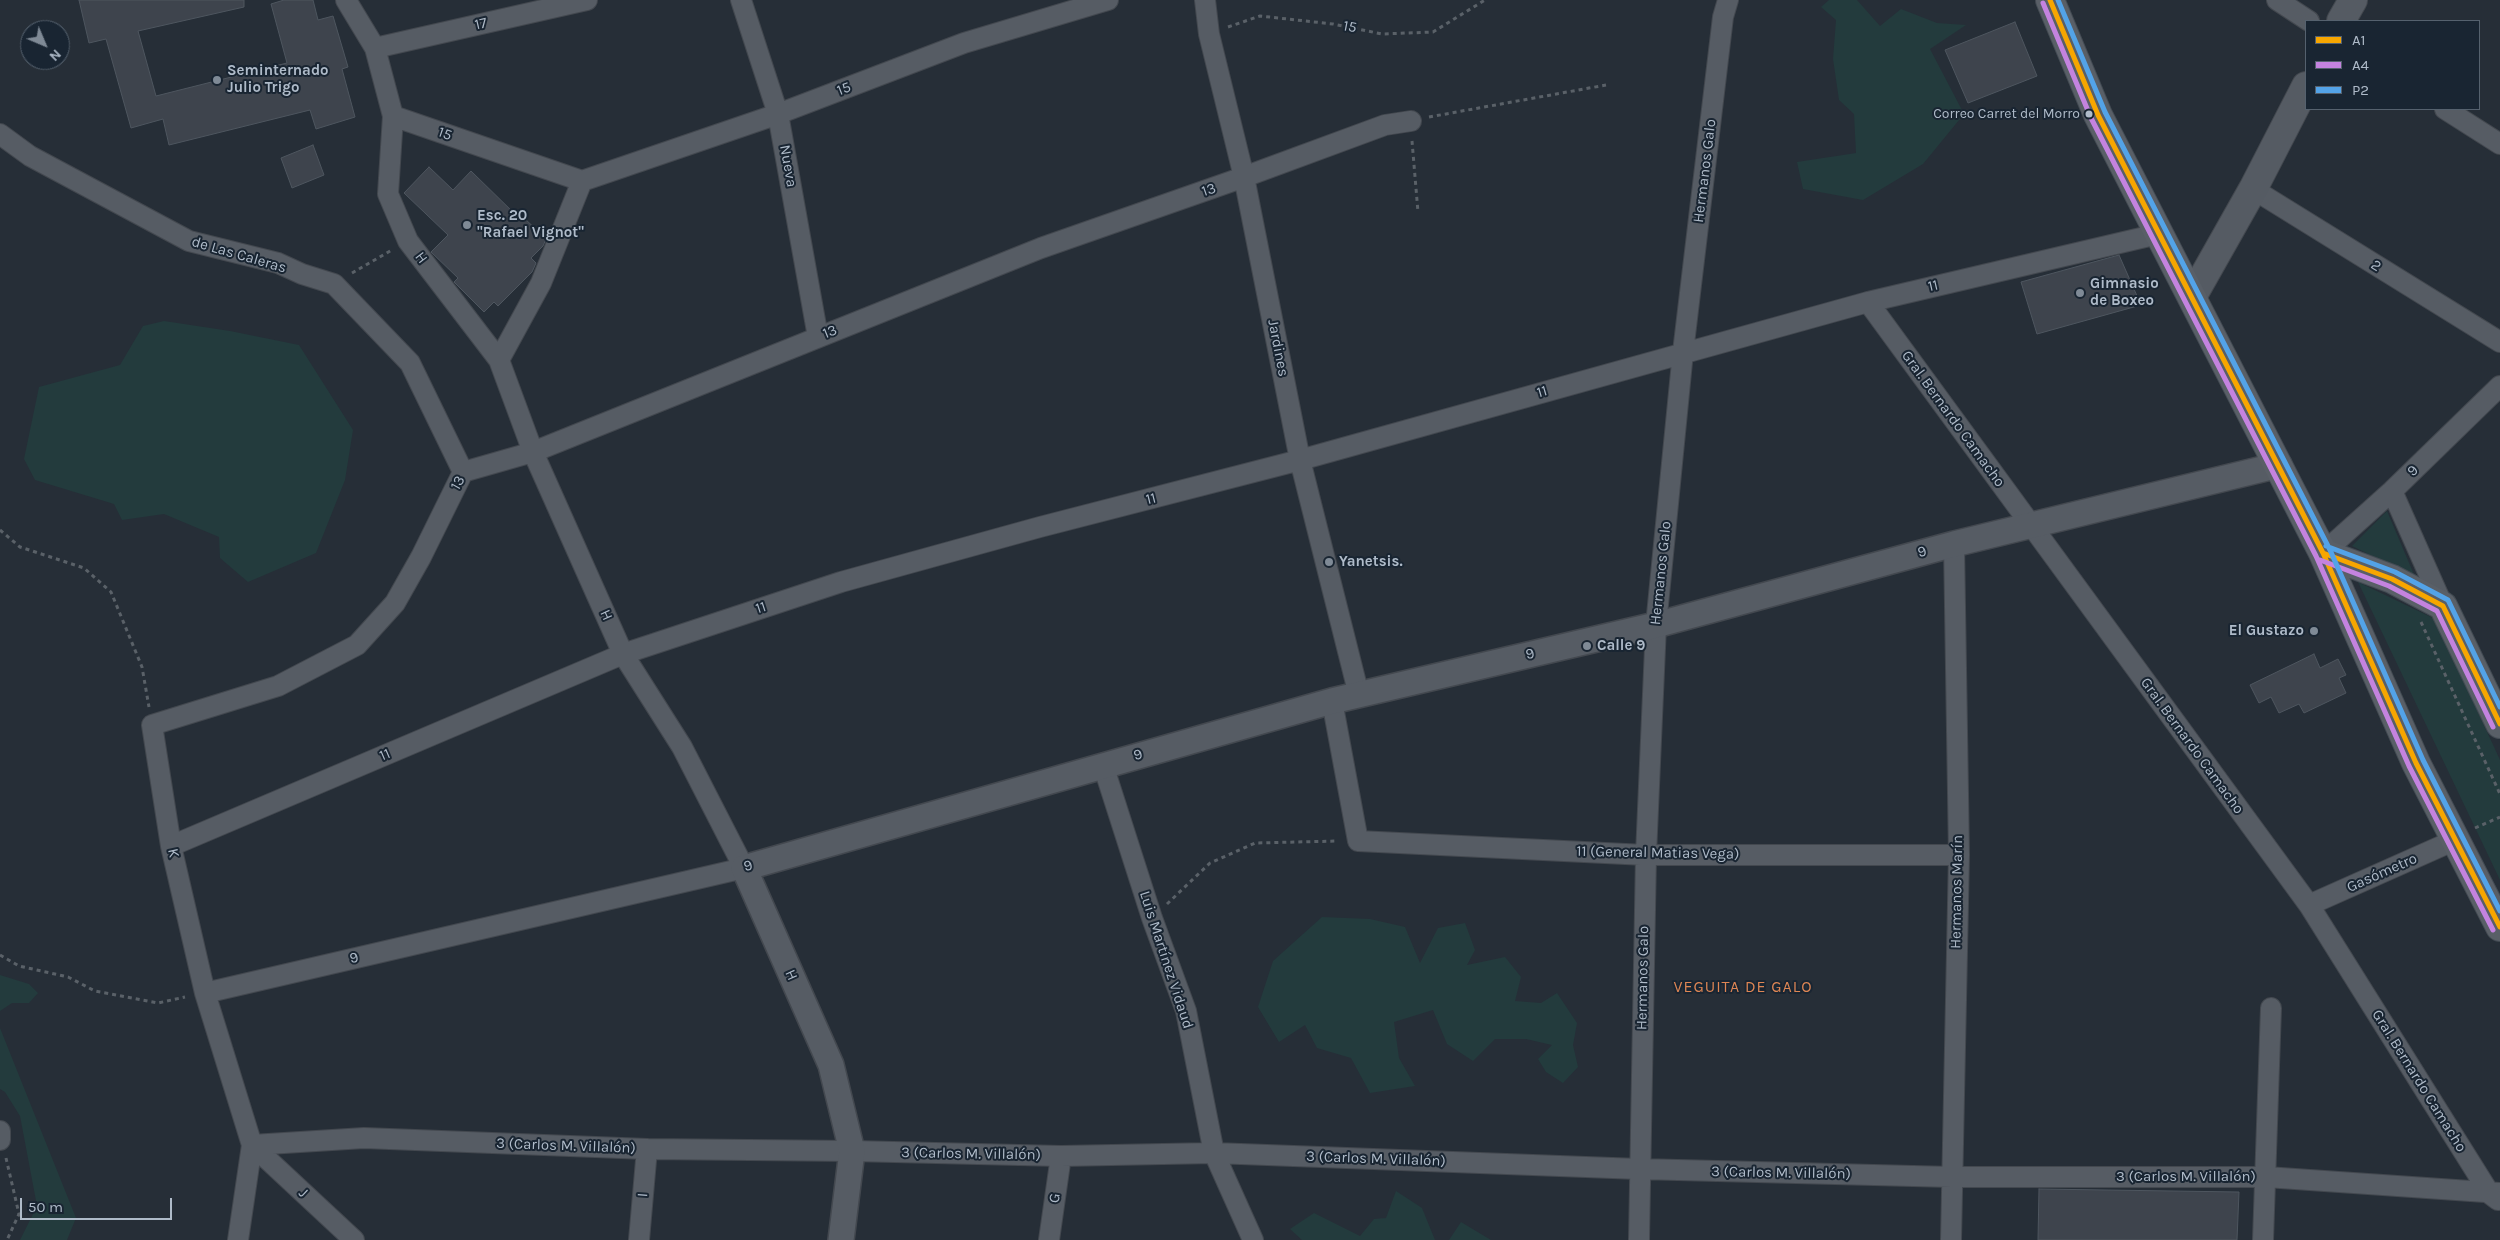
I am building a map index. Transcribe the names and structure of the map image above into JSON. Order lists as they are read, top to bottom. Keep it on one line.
{"streets":{"street":["17","15","Nueva","Hermanos Galo","13","de Las Caleras","H","2","11","Jardines","Gral. Bernardo Camacho","9","K","11 (General Matias Vega)","Gasómetro","Hermanos Marín","Luis Martínez Vidaud","3 (Carlos M. Villalón)","J","I","G"]},"crossings":[["17","H"],["15","Nueva"],["15","H"],["15","Jardines"],["Nueva","13"],["Hermanos Galo","11"],["Hermanos Galo","9"],["Hermanos Galo","11 (General Matias Vega)"],["Hermanos Galo","3 (Carlos M. Villalón)"],["13","de Las Caleras"],["13","H"],["13","Jardines"],["13","K"],["H","11"],["H","9"],["H","3 (Carlos M. Villalón)"],["11","Jardines"],["11","Gral. Bernardo Camacho"],["11","K"],["Jardines","9"],["Gral. Bernardo Camacho","9"],["Gral. Bernardo Camacho","Gasómetro"],["Gral. Bernardo Camacho","3 (Carlos M. Villalón)"],["9","K"],["9","Hermanos Marín"],["9","Luis Martínez Vidaud"],["K","3 (Carlos M. Villalón)"],["K","J"],["11 (General Matias Vega)","Hermanos Marín"],["Hermanos Marín","3 (Carlos M. Villalón)"],["Luis Martínez Vidaud","3 (Carlos M. Villalón)"],["3 (Carlos M. Villalón)","J"],["3 (Carlos M. Villalón)","I"],["3 (Carlos M. Villalón)","G"]],"districts":["VEGUITA DE GALO"],"places":["Seminternado Julio Trigo","Correo Carret del Morro","Esc. 20 \"Rafael Vignot\"","Gimnasio de Boxeo","Yanetsis.","El Gustazo","Calle 9"],"lines":["transit line A1","transit line P2","transit line A4"],"legend":["A1","A4","P2"],"scale_bar":"50 m","north":"bottom right"}
